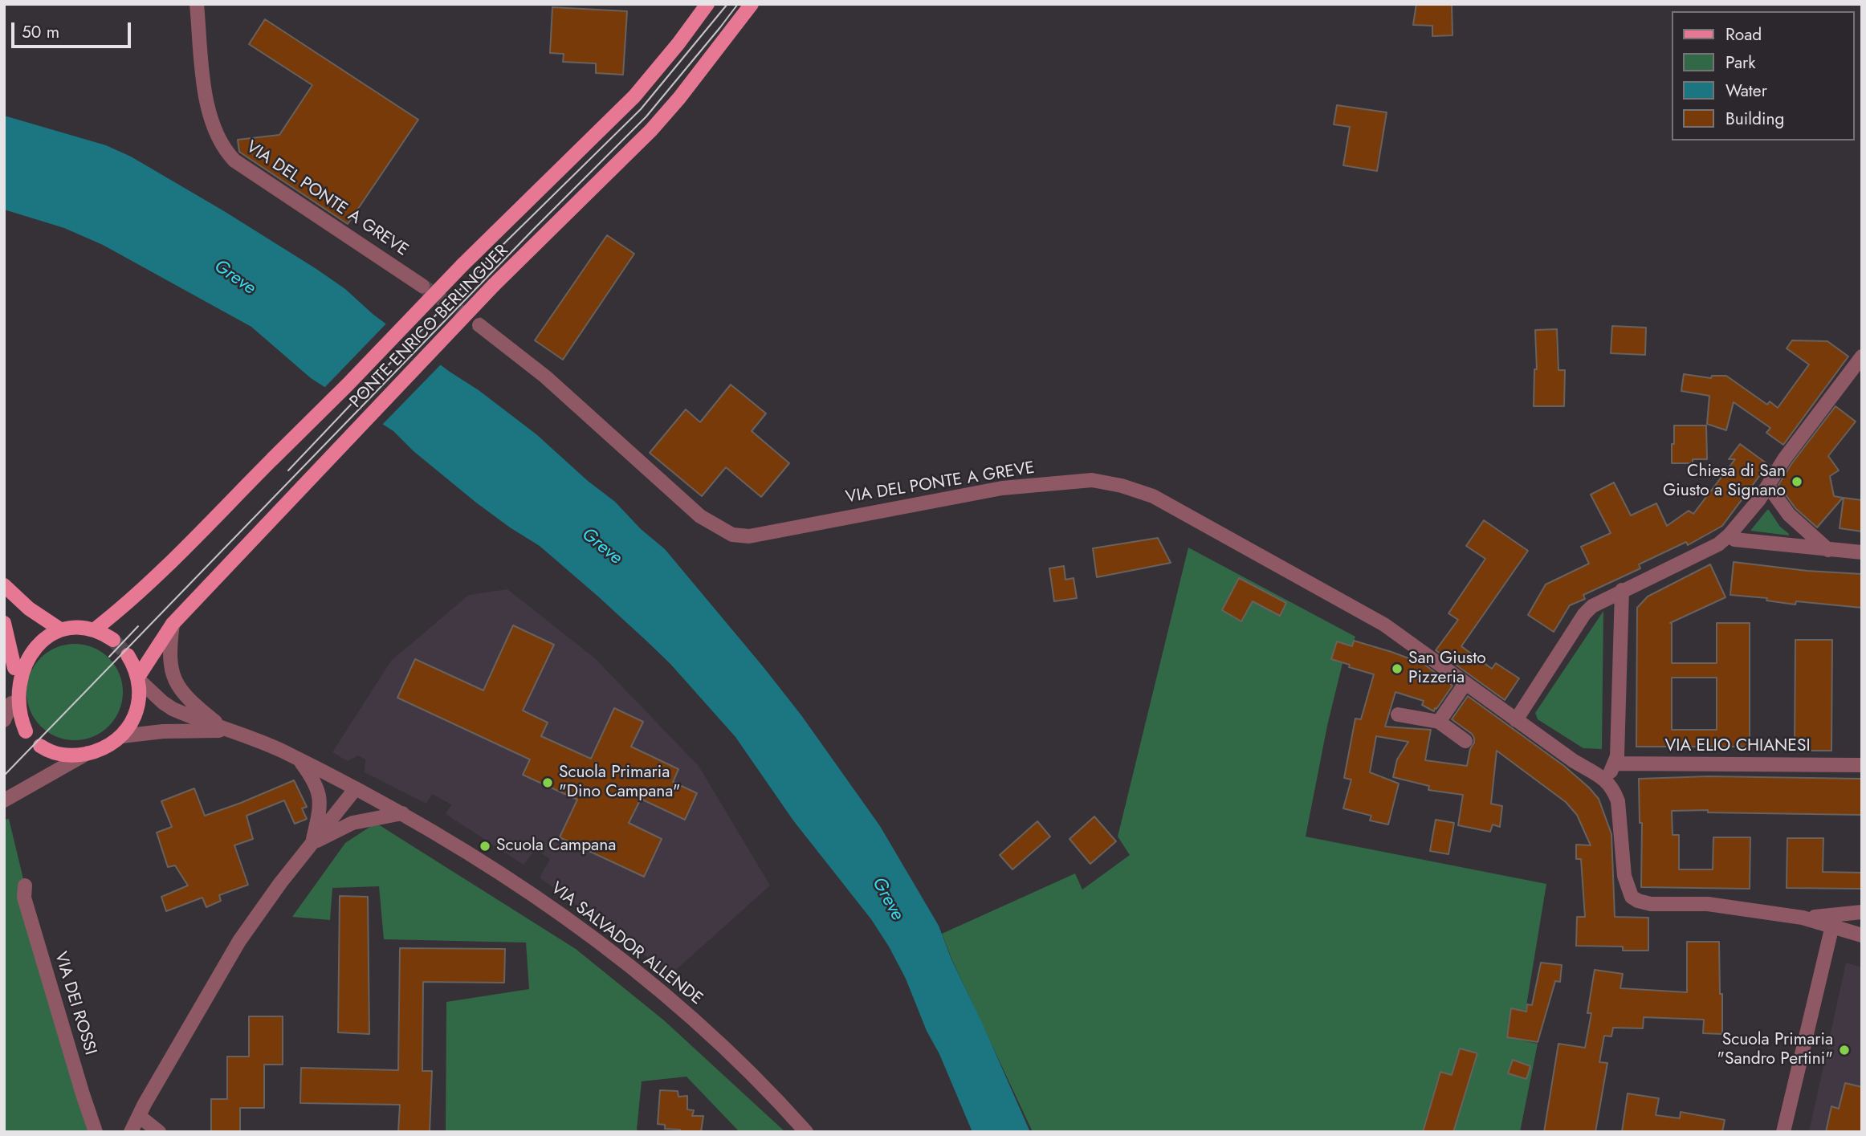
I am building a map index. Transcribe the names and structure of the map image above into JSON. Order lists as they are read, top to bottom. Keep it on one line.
{"streets":{"main road":["PONTE ENRICO BERLINGUER"],"street":["VIA DEL PONTE A GREVE","VIA ELIO CHIANESI","VIA SALVADOR ALLENDE","VIA DEI ROSSI"]},"crossings":[["PONTE ENRICO BERLINGUER","VIA SALVADOR ALLENDE"]],"water":["Greve"],"places":["Chiesa di San Giusto a Signano","San Giusto Pizzeria","Scuola Primaria \"Dino Campana\"","Scuola Campana","Scuola Primaria \"Sandro Pertini\""],"legend":["Road","Park","Water","Building"],"scale_bar":"50 m"}
